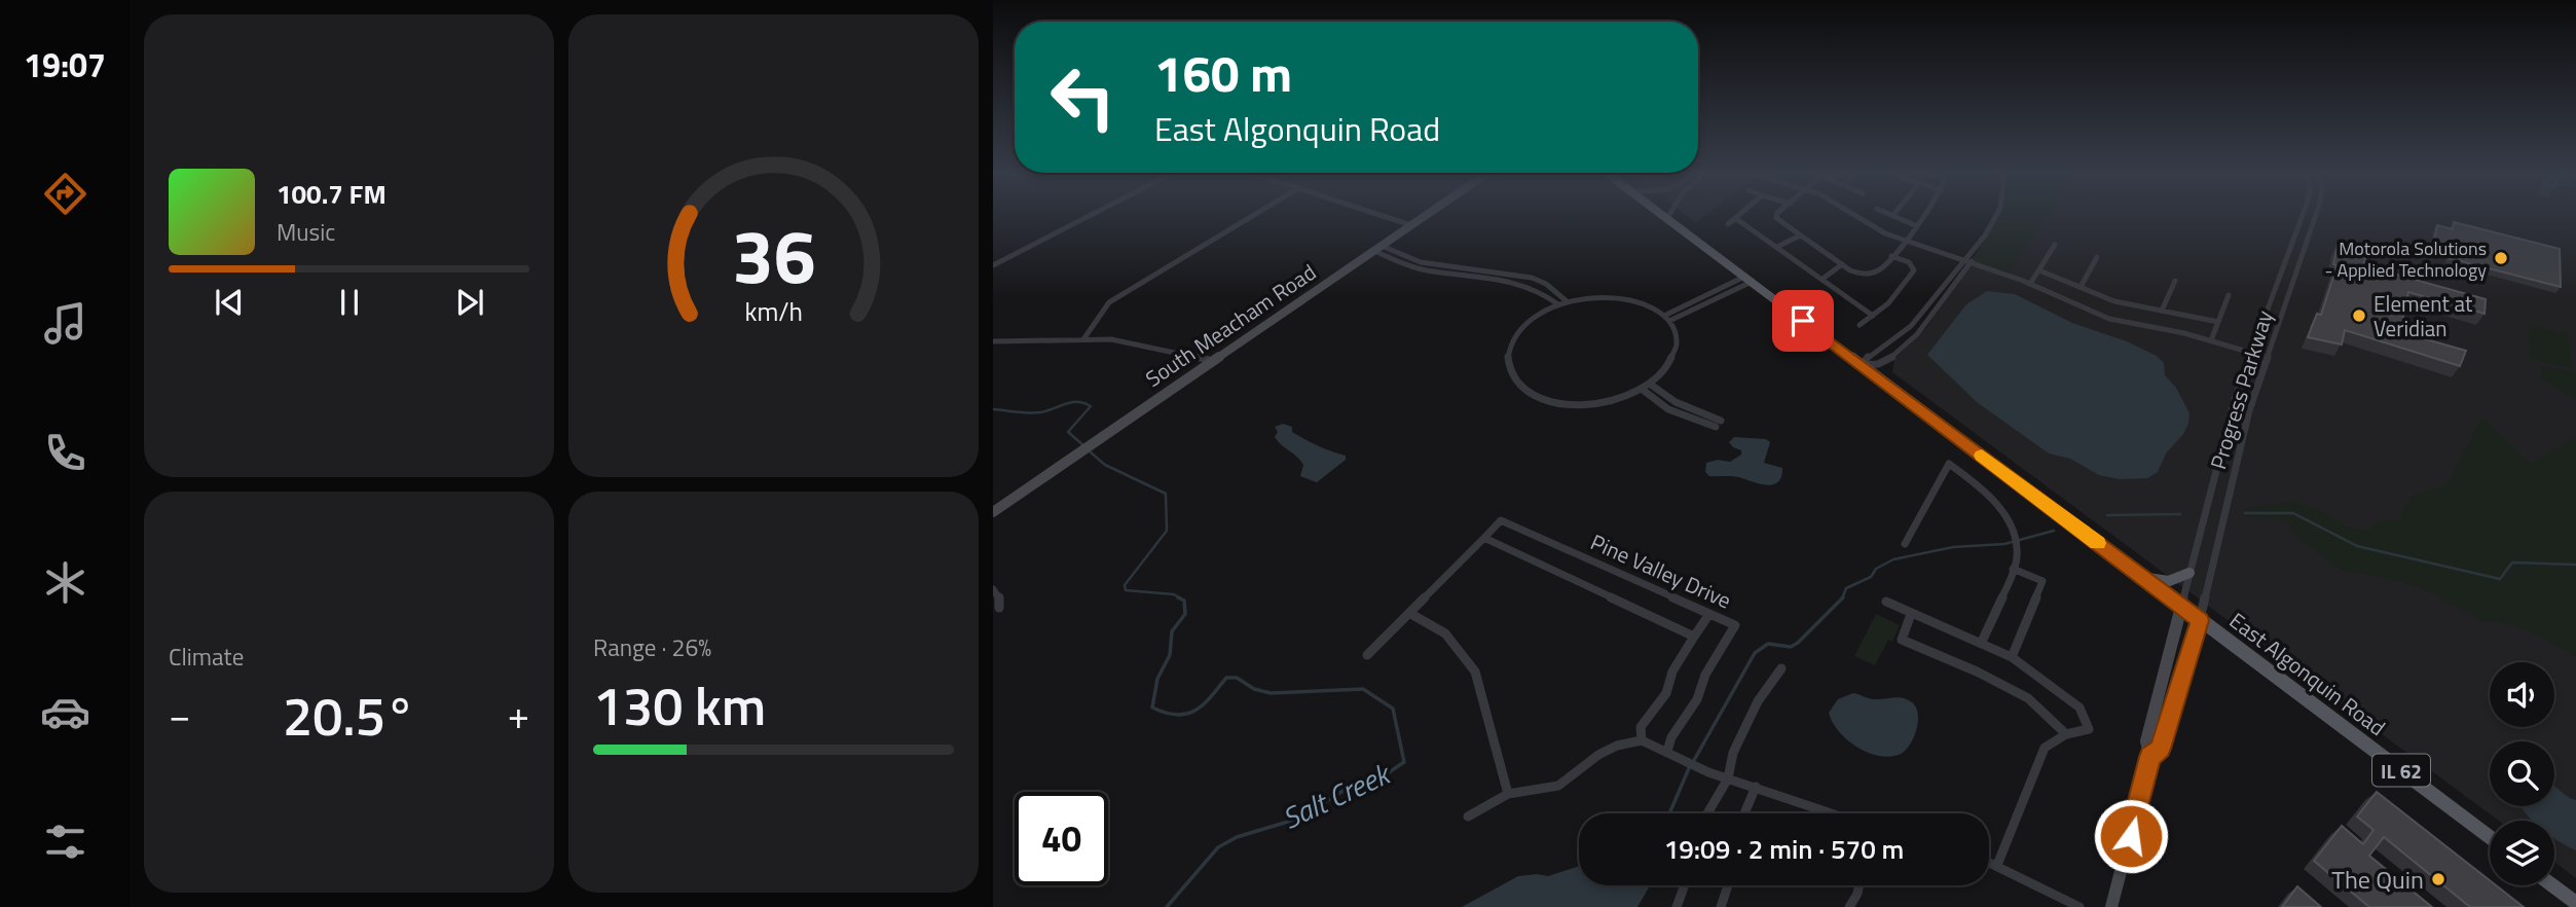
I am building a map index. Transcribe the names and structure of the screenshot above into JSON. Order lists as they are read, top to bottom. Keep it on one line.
{"streets":{"main road":["South Meacham Road","East Algonquin Road","IL 62"],"street":["Progress Parkway","Pine Valley Drive"]},"crossings":[["Progress Parkway","East Algonquin Road"]],"water":["Salt Creek"],"places":["Motorola Solutions - Applied Technology","Element at Veridian","The Quin"],"page":{"tabs":"19:07","turn":["160 m","East Algonquin Road"],"song":["100.7 FM","Music"],"tile":["Climate",["Range · 26%","130 km"]],"heat":["−","20.5°","+"],"limit":"40","trip":"19:09 · 2 min · 570 m","gauge":["36","km/h"]}}
